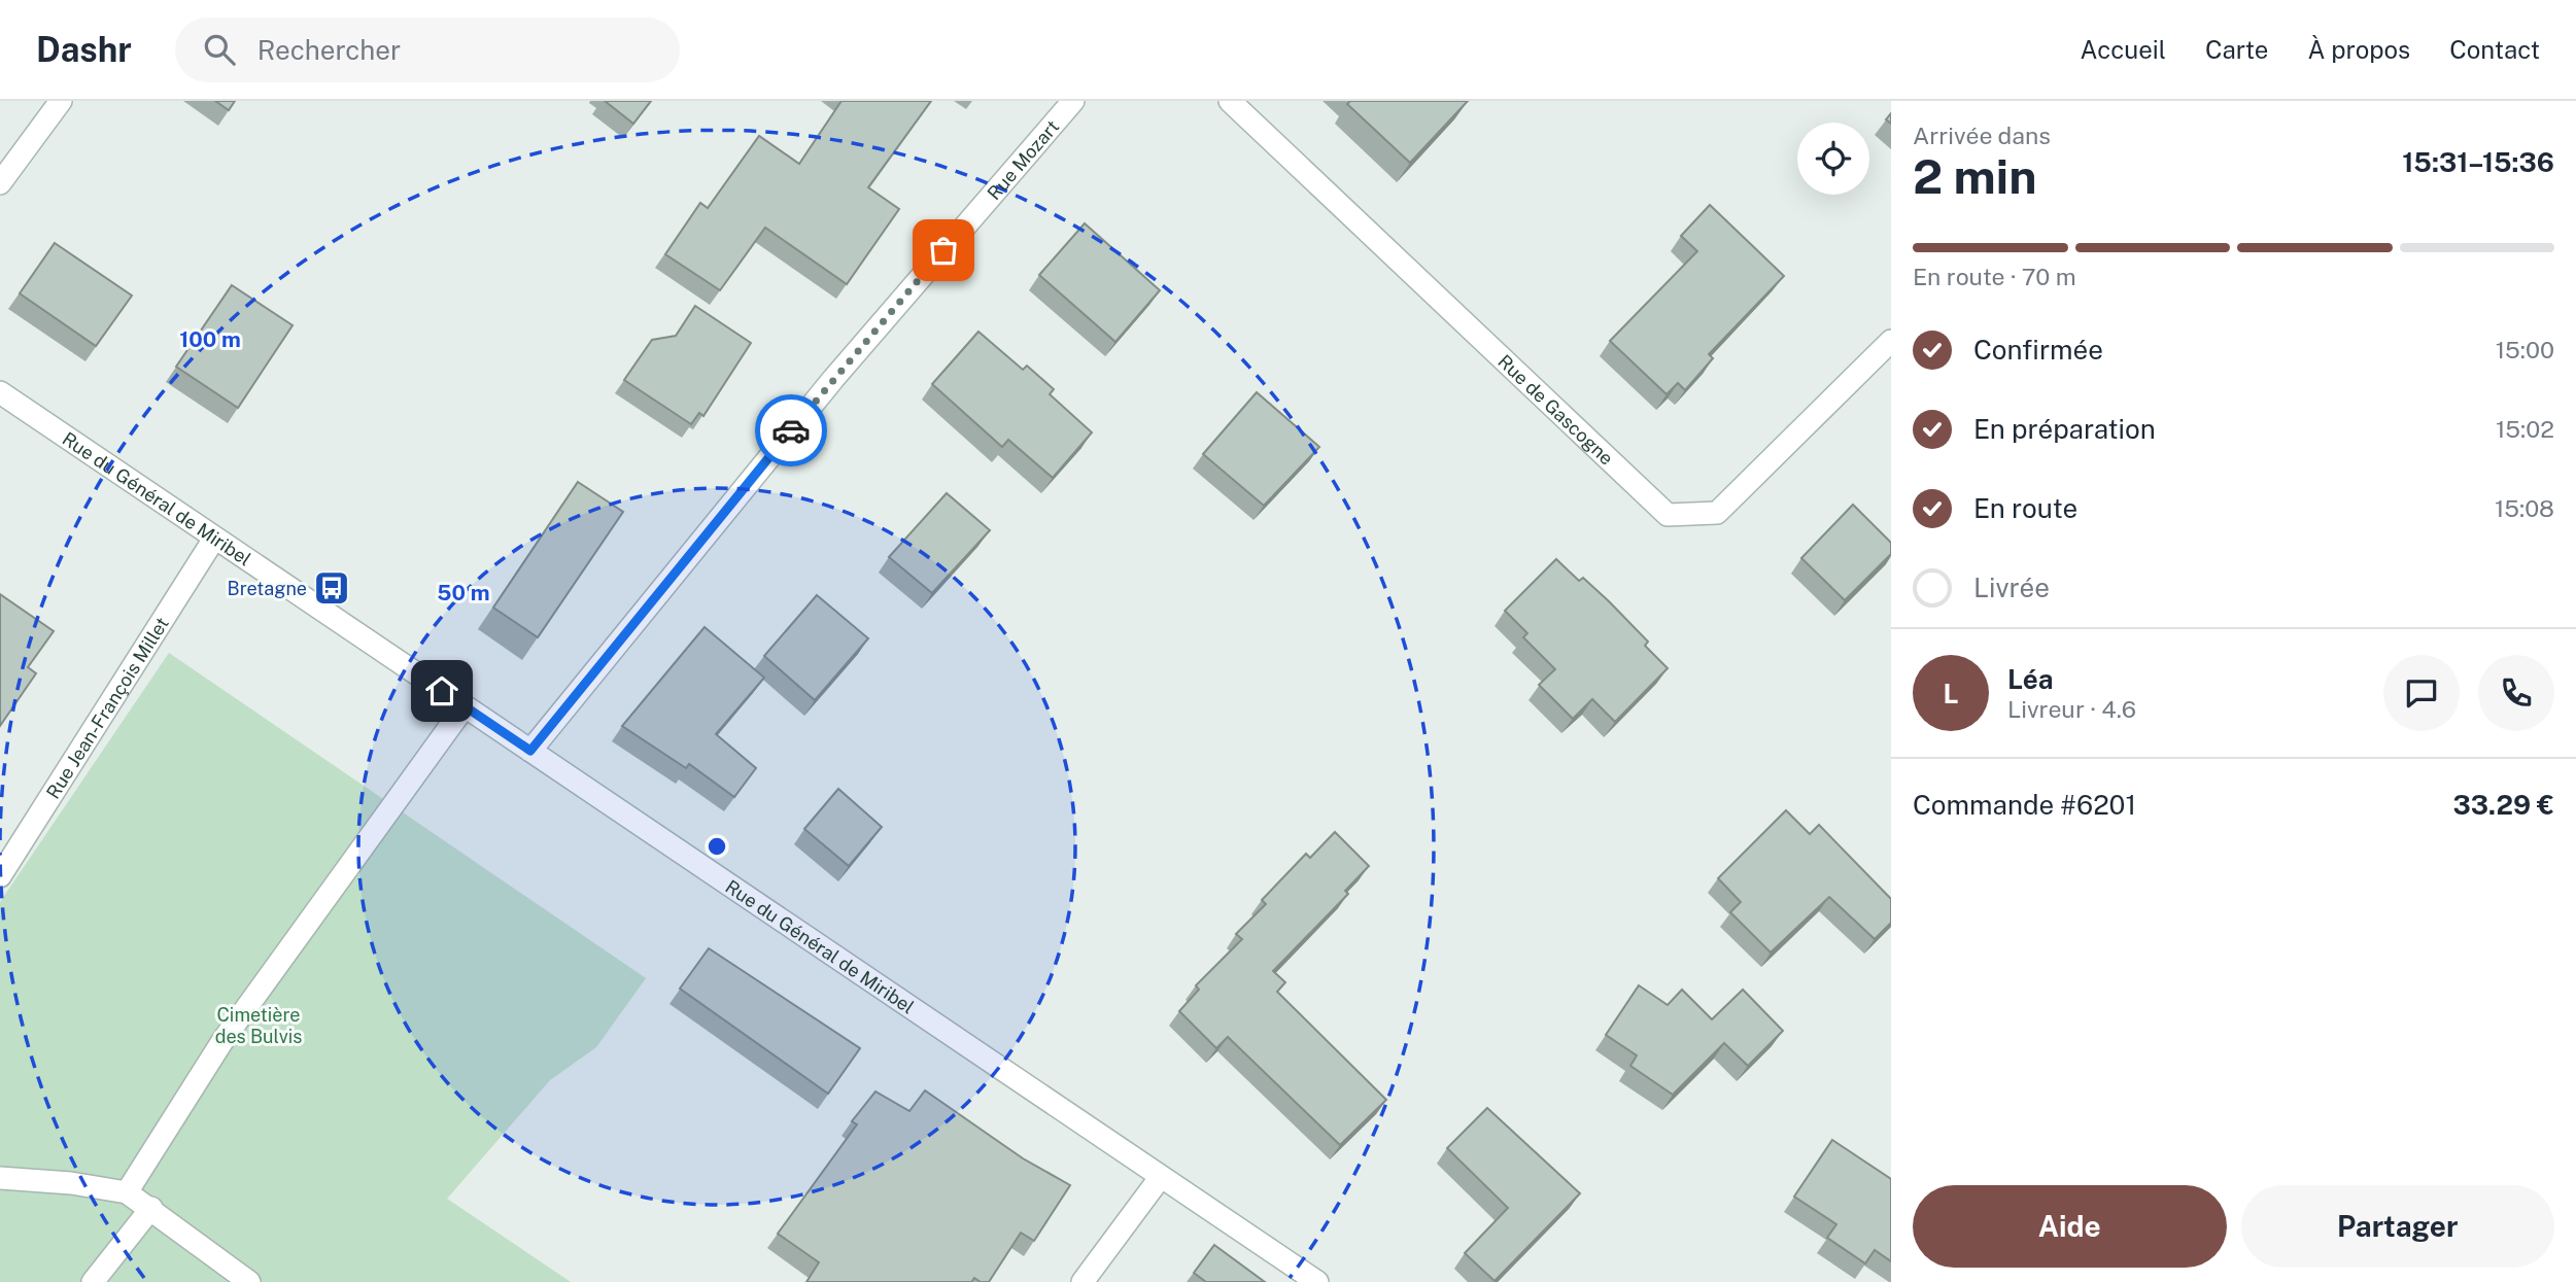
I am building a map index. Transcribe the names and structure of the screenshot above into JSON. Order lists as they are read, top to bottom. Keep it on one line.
{"streets":{"street":["Rue Mozart","Rue de Gascogne","Rue du Général de Miribel","Rue Jean-François Millet"]},"crossings":[["Rue Mozart","Rue du Général de Miribel"],["Rue du Général de Miribel","Rue Jean-François Millet"]],"parks":["Cimetière des Bulvis"],"places":{"bus stop":["Bretagne"]},"page":{"header":"Dashr","search":"Rechercher","nav":["Accueil","Carte","À propos","Contact"],"heading":["2 min","Arrivée dans","15:31–15:36"],"panel":["Léa","Livreur · 4.6","Commande #6201","33.29 €"],"bar":"En route · 70 m","list":[["Confirmée","15:00"],["En préparation","15:02"],["En route","15:08"],"Livrée"],"round":"L","buttons":["Aide","Partager"]},"rings":["100 m","50 m"]}
